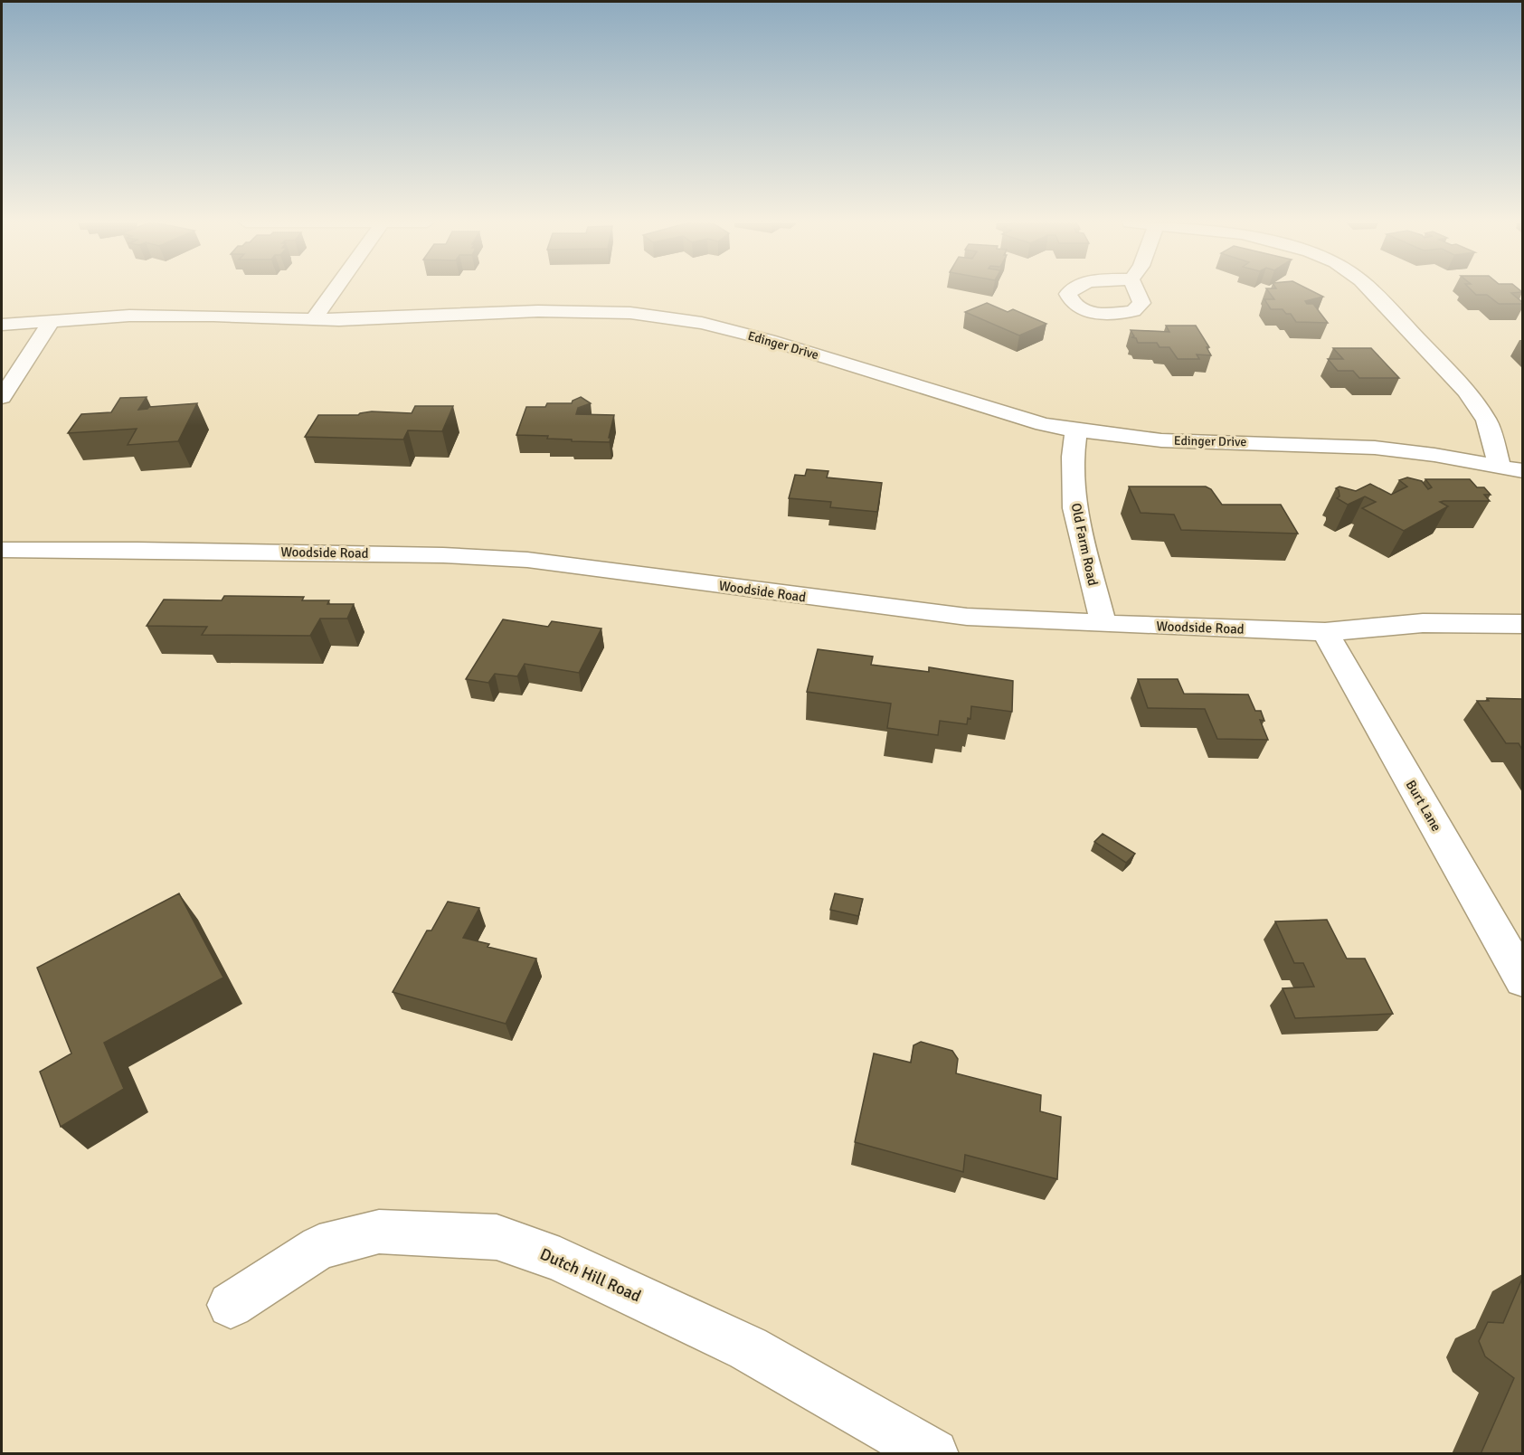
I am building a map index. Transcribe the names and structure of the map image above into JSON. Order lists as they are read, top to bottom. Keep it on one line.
{"streets":{"street":["Edinger Drive","Old Farm Road","Woodside Road","Burt Lane","Dutch Hill Road"]},"crossings":[["Edinger Drive","Old Farm Road"],["Old Farm Road","Woodside Road"],["Woodside Road","Burt Lane"]]}
